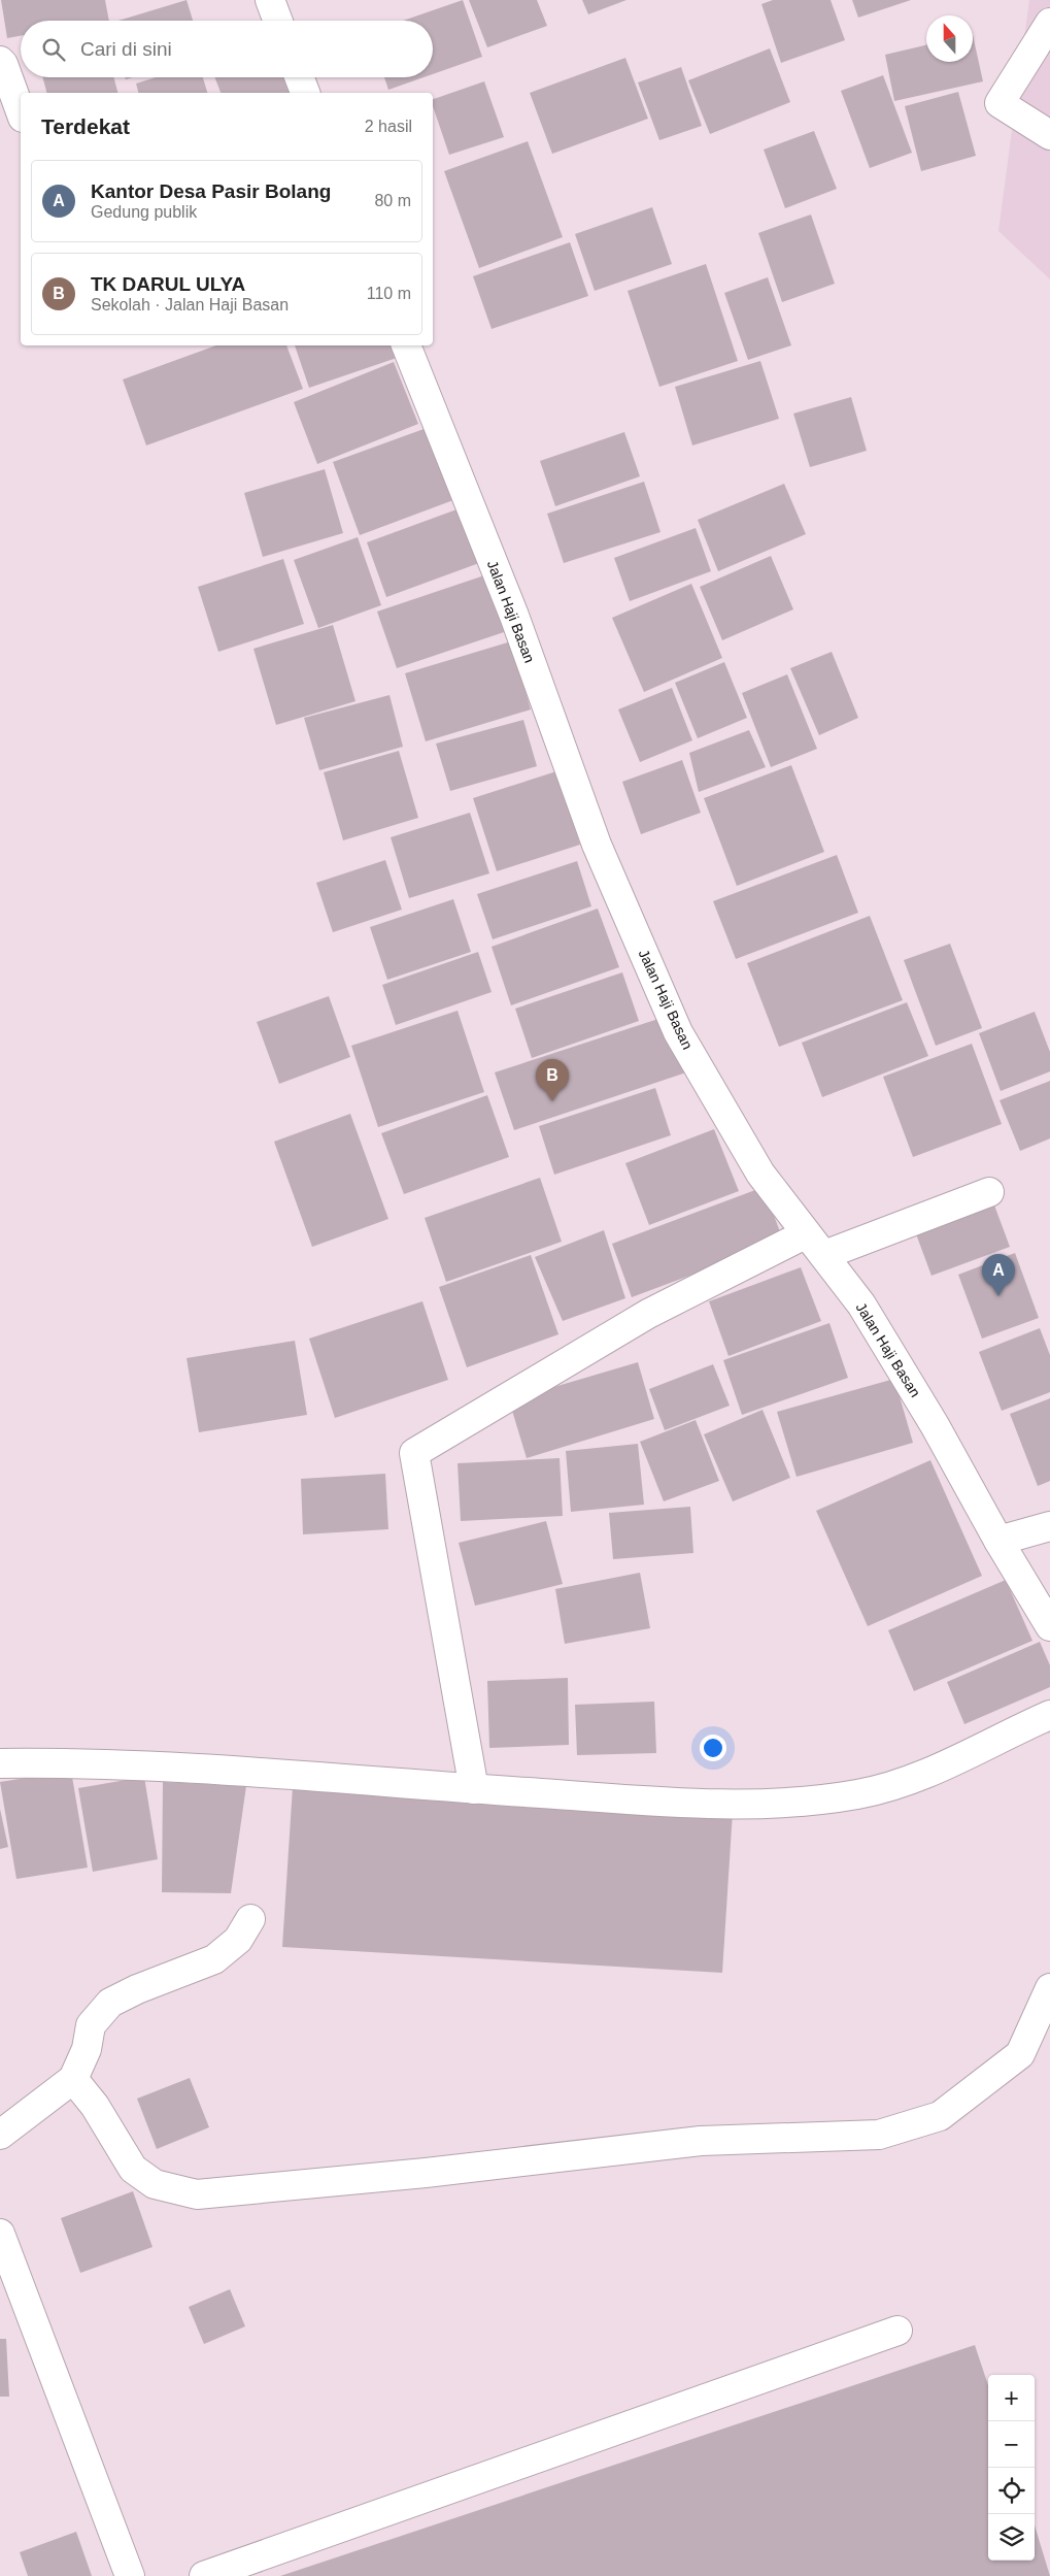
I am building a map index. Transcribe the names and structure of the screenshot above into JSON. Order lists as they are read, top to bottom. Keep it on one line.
{"streets":{"street":["Jalan Haji Basan"]},"north":"top","page":{"search":"Cari di sini","heading":["Terdekat","2 hasil"],"list":[{"mark":"A","name":"Kantor Desa Pasir Bolang","note":"Gedung publik","value":"80 m"},{"mark":"B","name":"TK DARUL ULYA","note":"Sekolah · Jalan Haji Basan","value":"110 m"}],"pins":["B","A"],"map_buttons":["+","−"]}}
